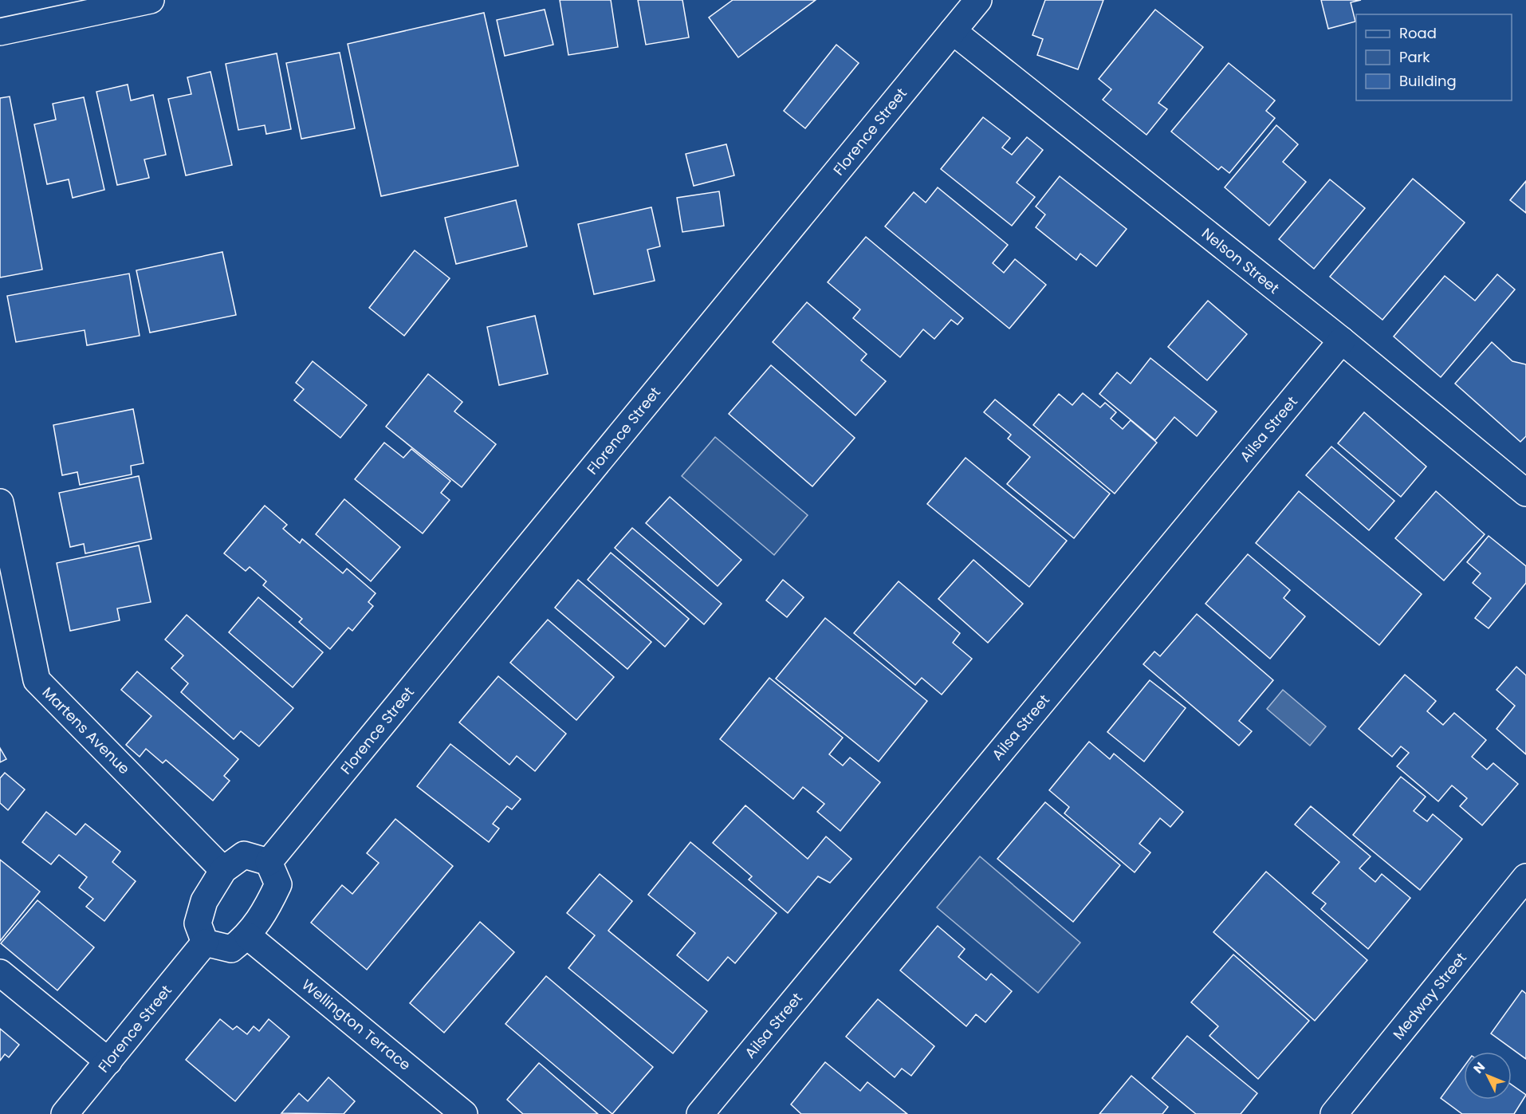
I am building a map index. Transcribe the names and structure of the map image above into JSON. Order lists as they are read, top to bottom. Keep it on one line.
{"streets":{"main road":["Florence Street","Nelson Street","Ailsa Street","Martens Avenue","Medway Street","Wellington Terrace"]},"crossings":[["Florence Street","Nelson Street"],["Florence Street","Martens Avenue"],["Florence Street","Wellington Terrace"],["Nelson Street","Ailsa Street"],["Martens Avenue","Wellington Terrace"]],"legend":["Road","Park","Building"],"north":"top left"}
